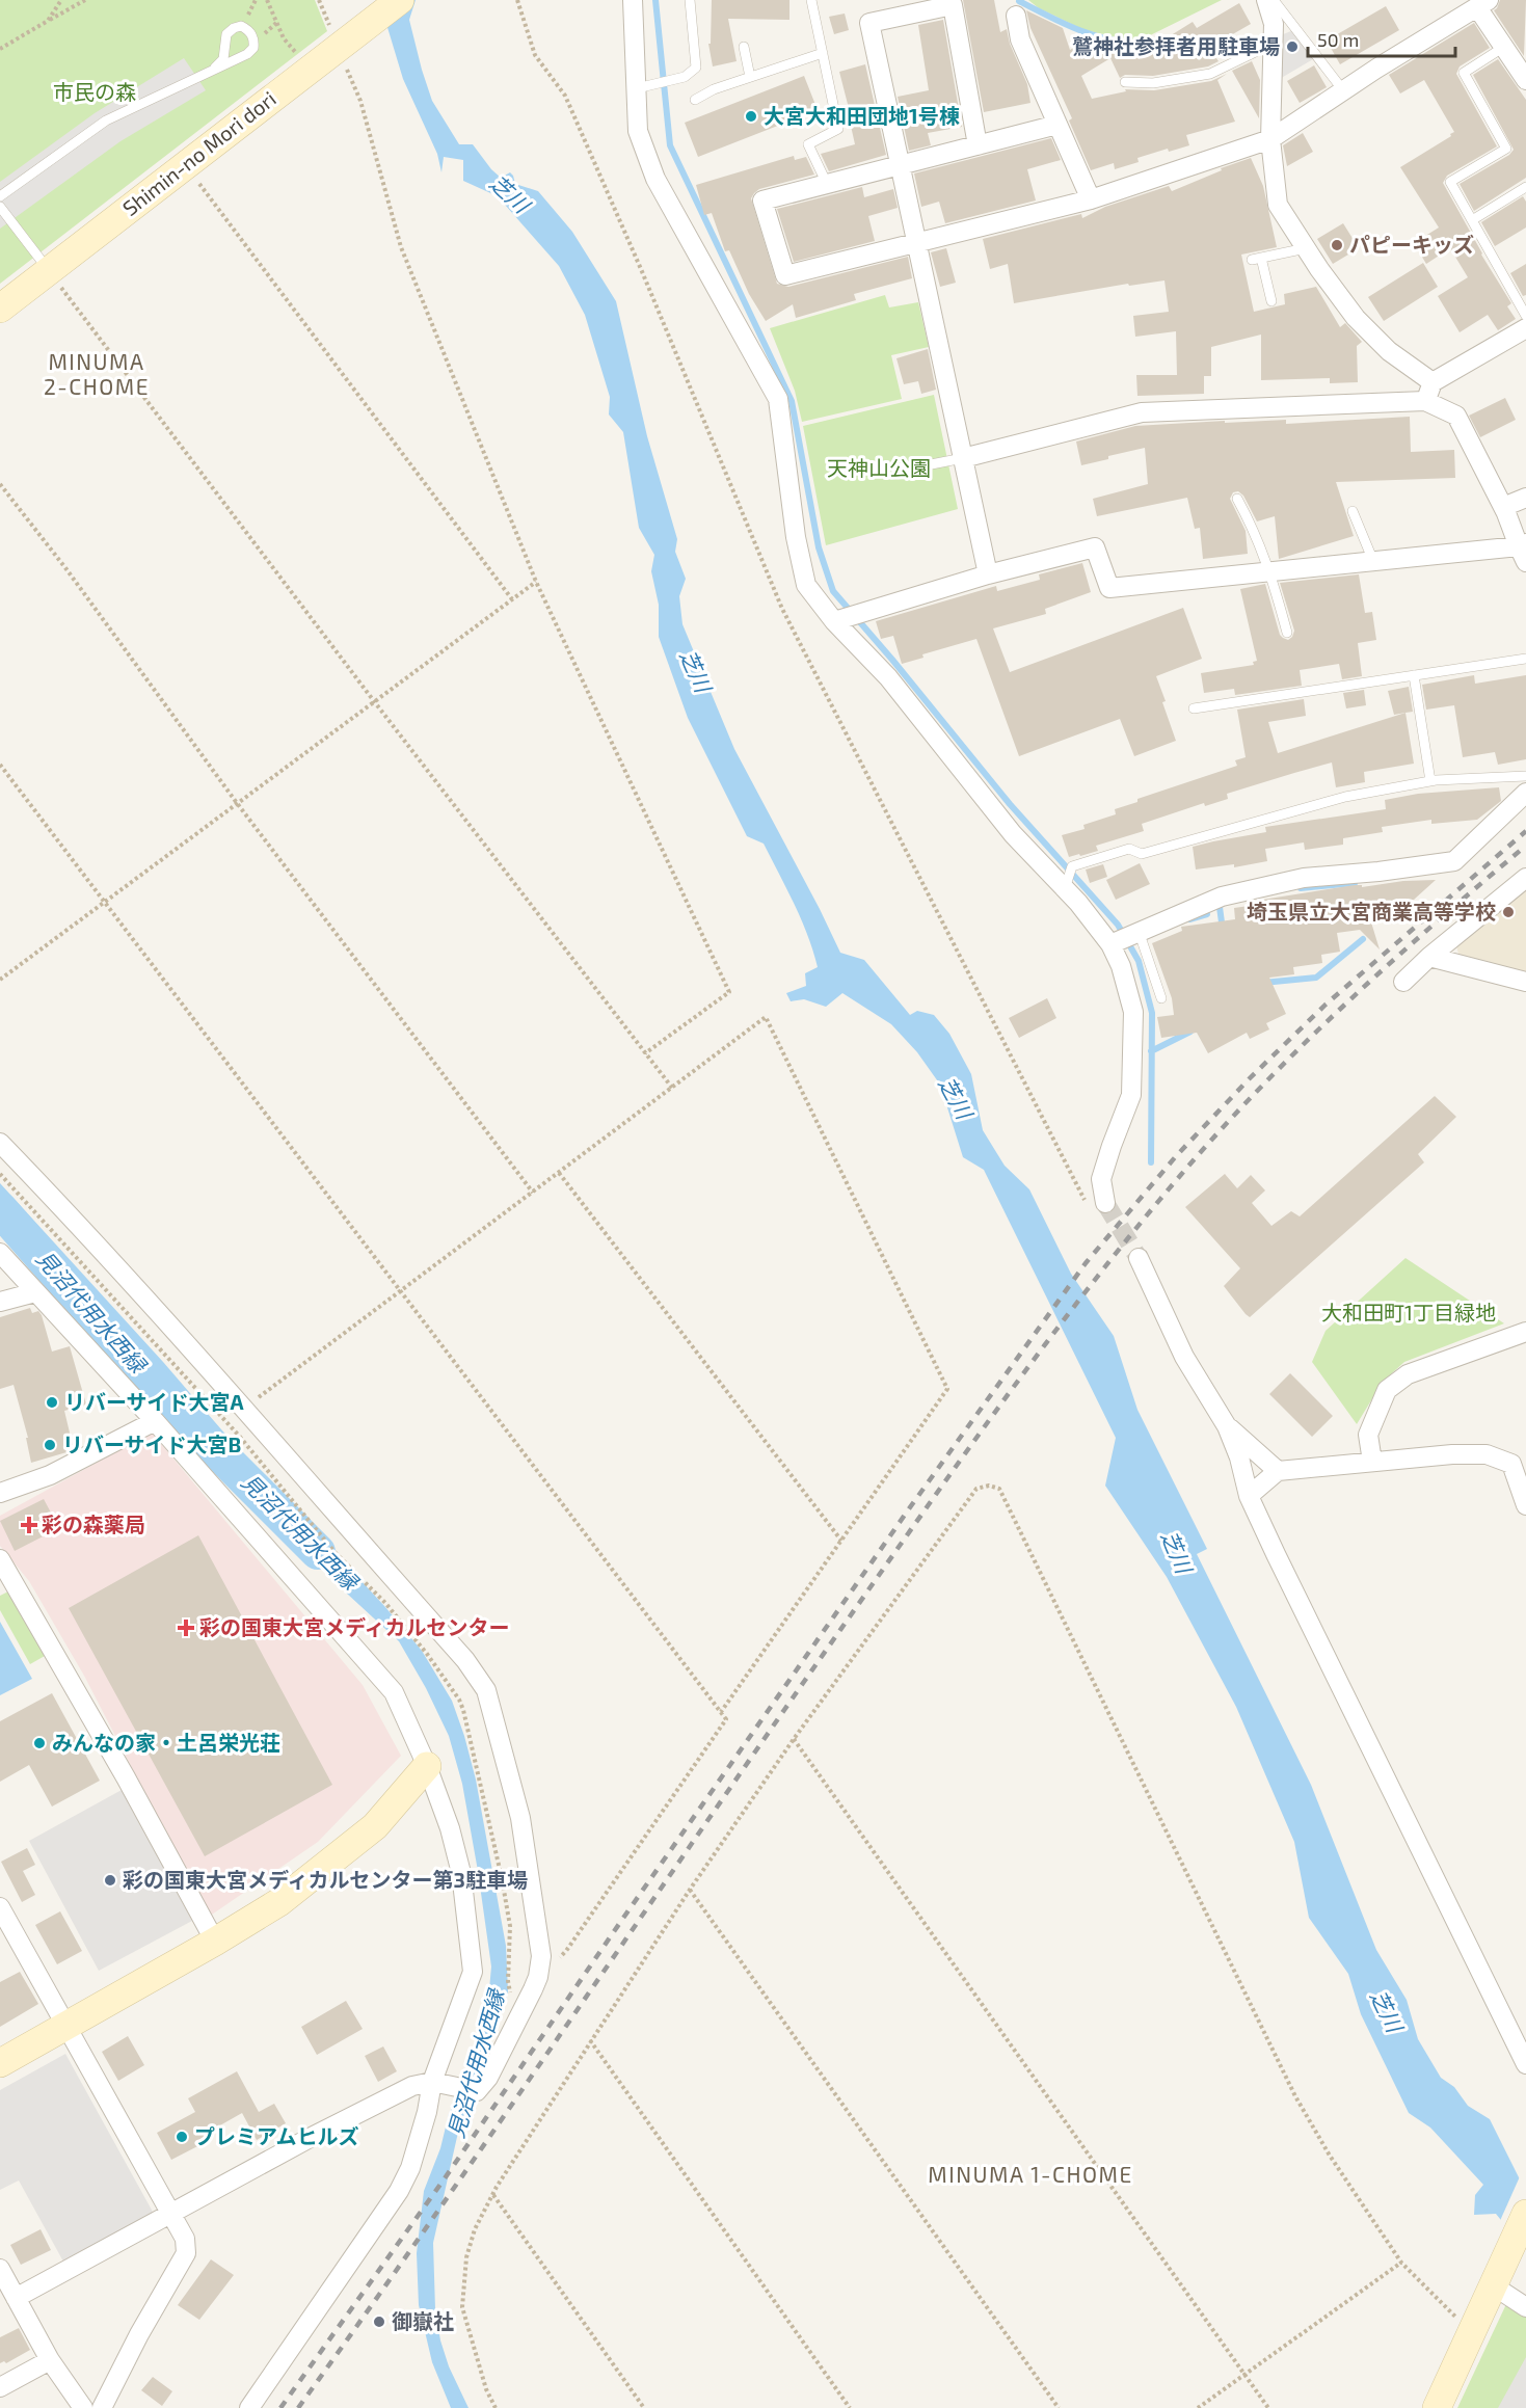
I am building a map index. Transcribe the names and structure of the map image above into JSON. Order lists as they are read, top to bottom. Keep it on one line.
{"streets":{"street":["Shimin-no Mori dori"]},"districts":["MINUMA 2-CHOME","MINUMA 1-CHOME"],"water":["芝川","見沼代用水西緑","見沼代用水西縁"],"parks":["市民の森","天神山公園","大和田町1丁目緑地"],"places":{"other":["鷲神社参拝者用駐車場","大宮大和田団地1号棟","パピーキッズ","埼玉県立大宮商業高等学校","リバーサイド大宮A","リバーサイド大宮B","みんなの家・土呂栄光荘","彩の国東大宮メディカルセンター第3駐車場","プレミアムヒルズ","御嶽社"],"health":["彩の森薬局","彩の国東大宮メディカルセンター"]},"scale_bar":"50 m"}
